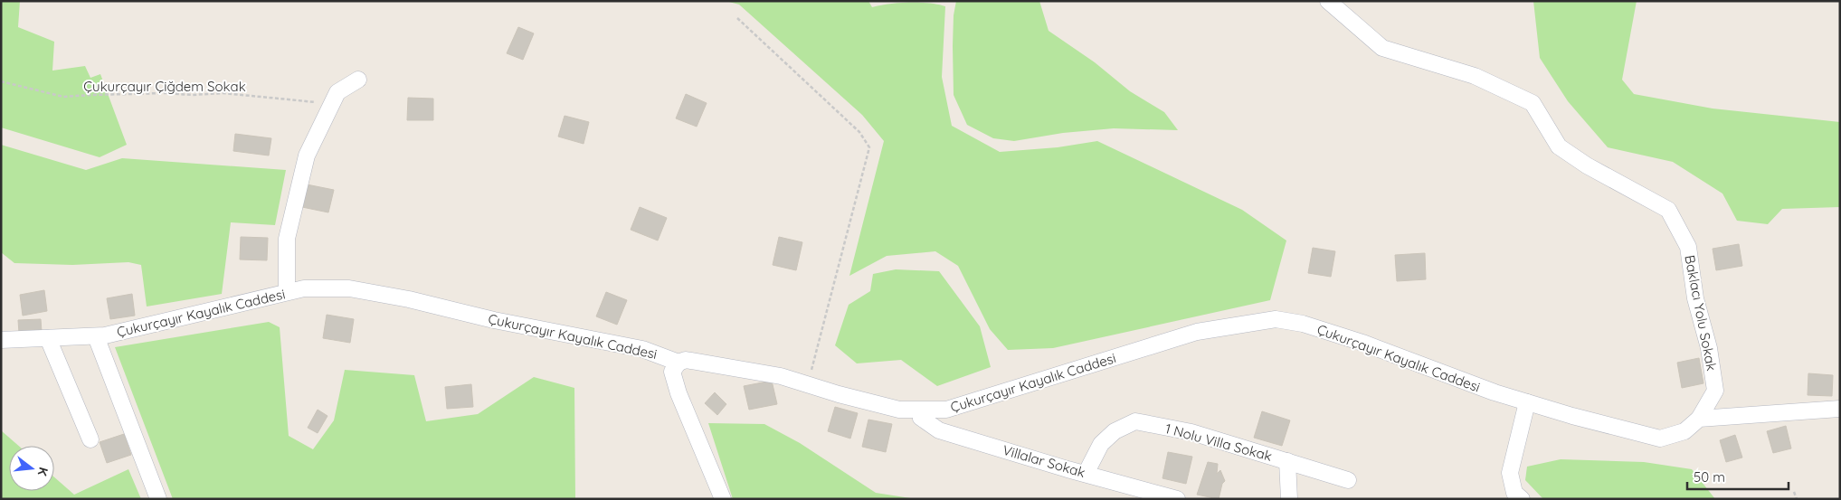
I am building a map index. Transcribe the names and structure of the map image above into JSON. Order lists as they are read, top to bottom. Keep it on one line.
{"streets":{"street":["Çukurçayır Kayalık Caddesi","Baklacı Yolu Sokak","1 Nolu Villa Sokak","Villalar Sokak"],"path":["Çukurçayır Çiğdem Sokak"]},"crossings":[["Çukurçayır Kayalık Caddesi","Baklacı Yolu Sokak"],["Çukurçayır Kayalık Caddesi","Villalar Sokak"],["1 Nolu Villa Sokak","Villalar Sokak"]],"scale_bar":"50 m","north":"right"}
